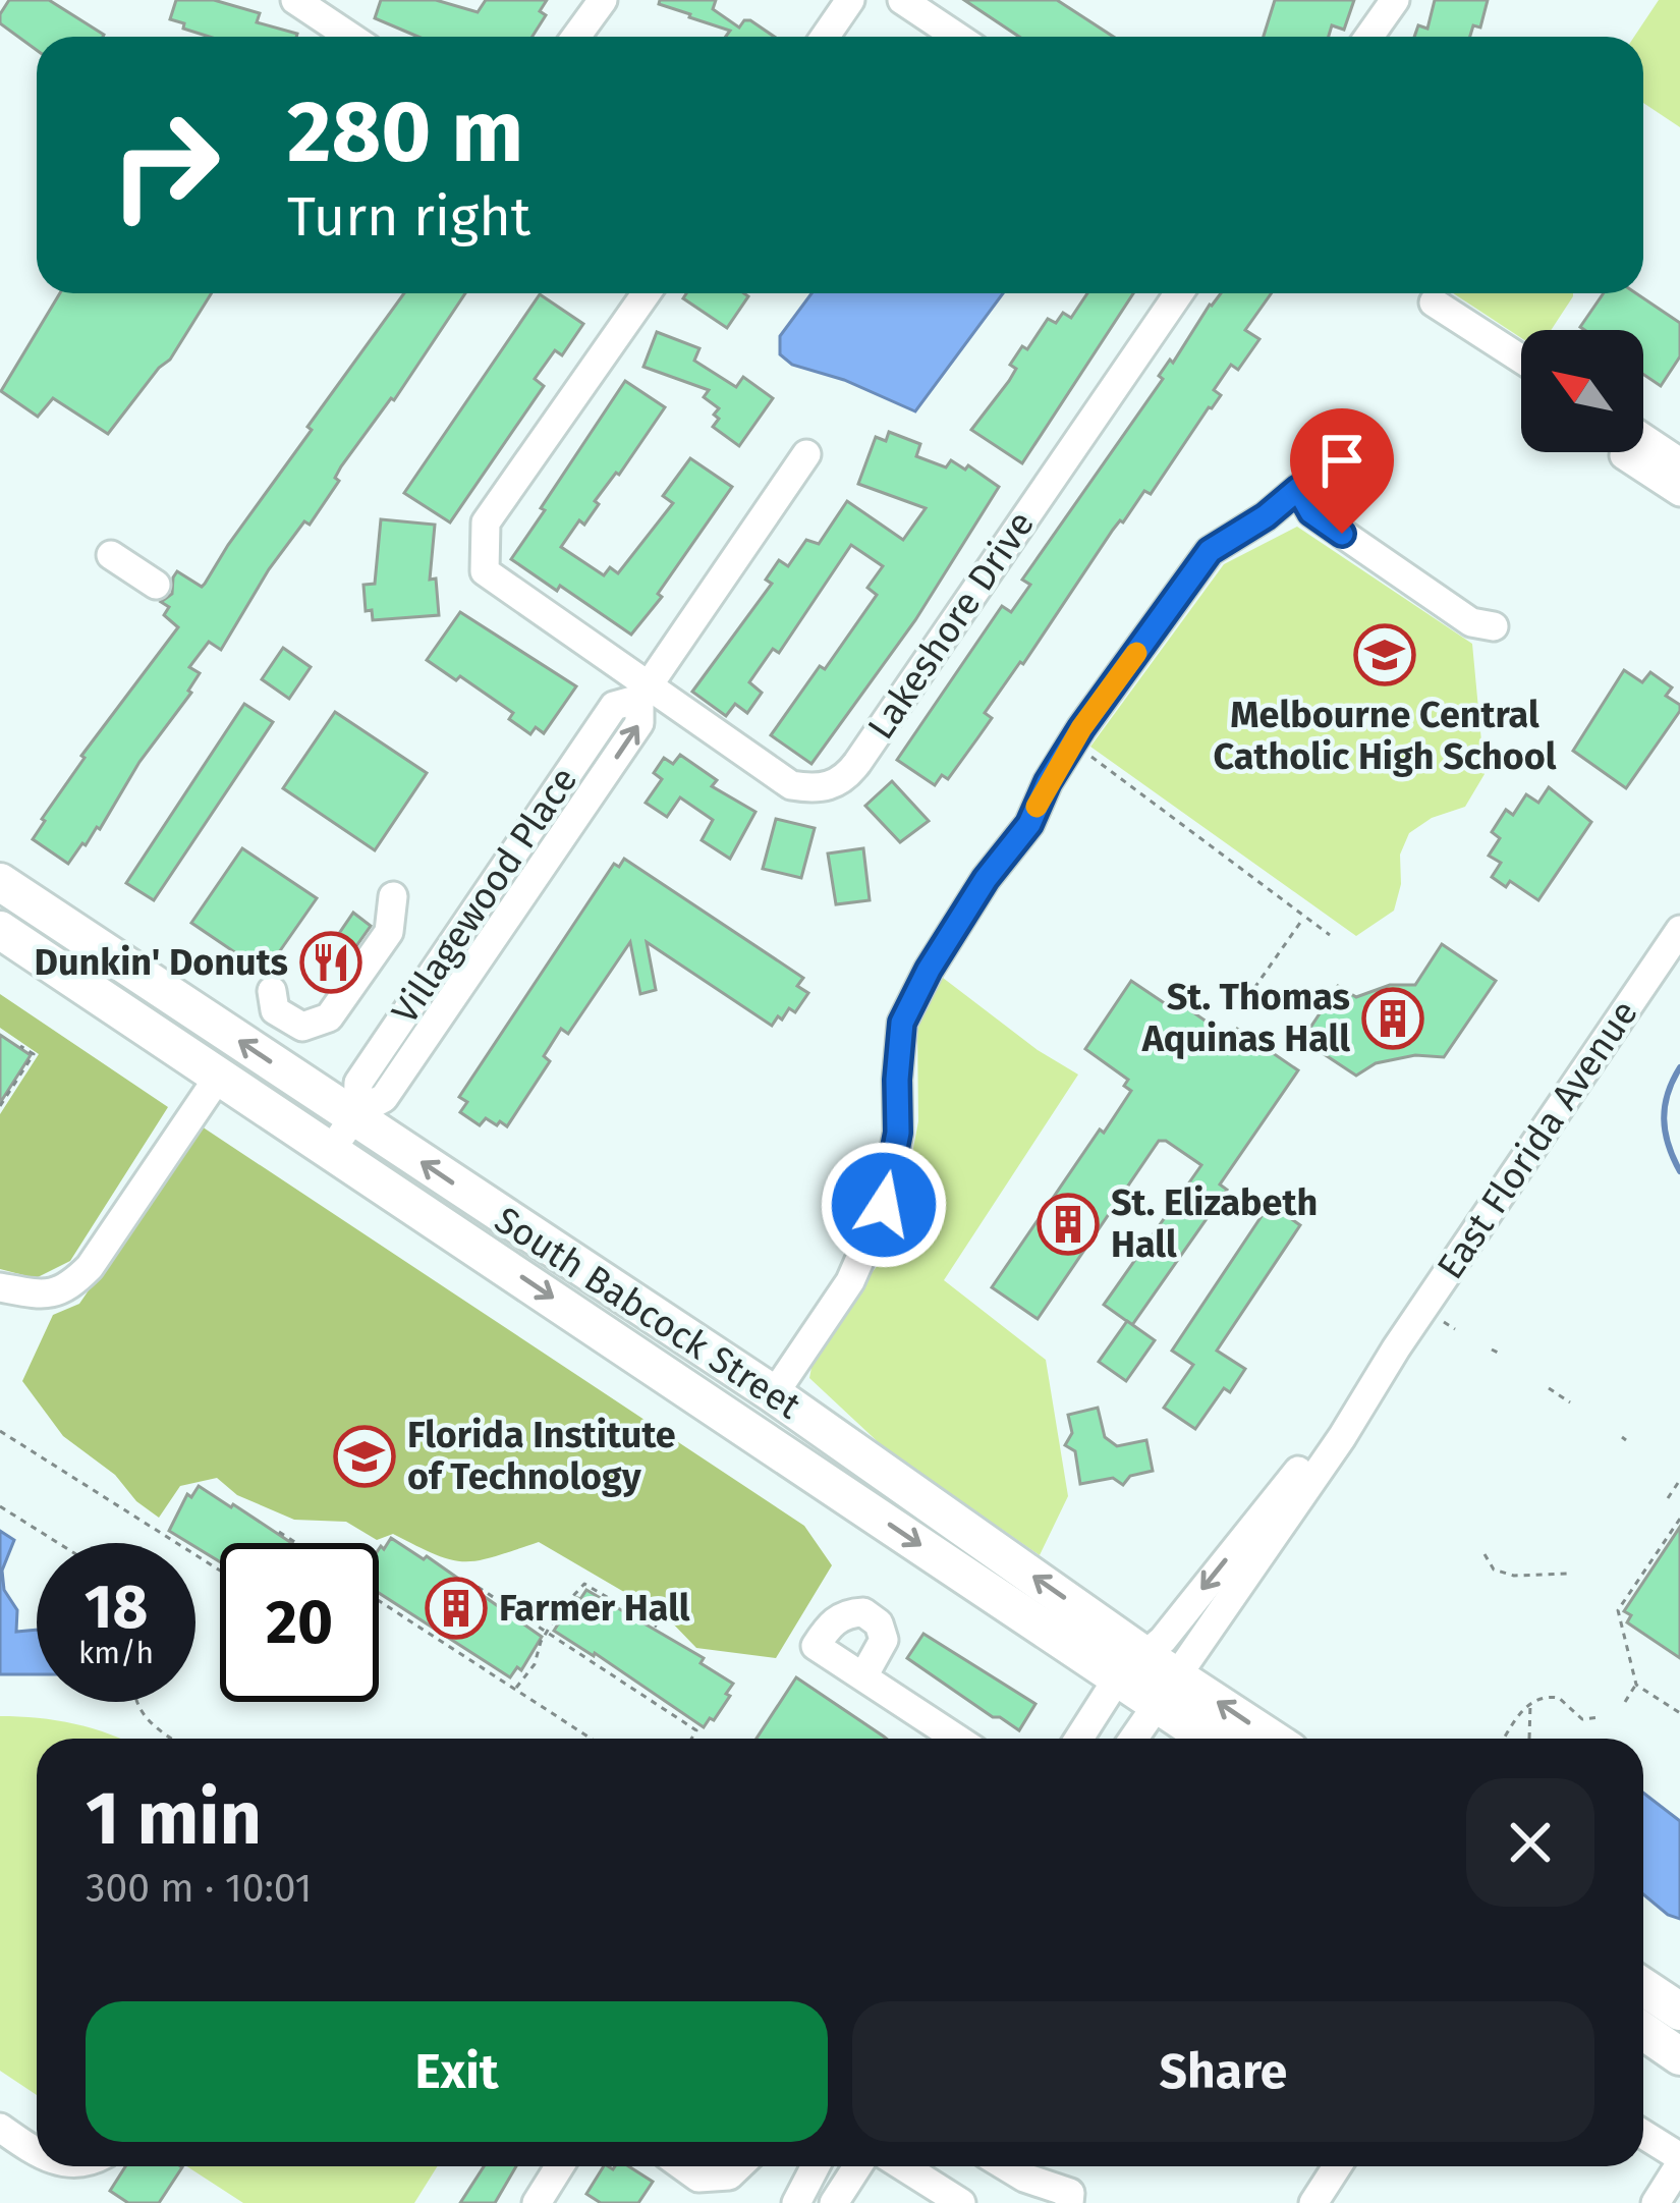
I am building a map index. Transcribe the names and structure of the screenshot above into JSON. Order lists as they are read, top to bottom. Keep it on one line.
{"streets":{"main road":["South Babcock Street"],"street":["Lakeshore Drive","Villagewood Place","East Florida Avenue"]},"crossings":[["Lakeshore Drive","Villagewood Place"],["Villagewood Place","South Babcock Street"],["East Florida Avenue","South Babcock Street"]],"places":{"school or university":["Melbourne Central Catholic High School","Florida Institute of Technology"],"restaurant":["Dunkin' Donuts"],"building":["St. Thomas Aquinas Hall","St. Elizabeth Hall","Farmer Hall"]},"north":"top left","page":{"turn":["280 m","Turn right"],"speed":"18 km/h","limit":"20","heading":["1 min","300 m · 10:01"],"buttons":["Exit","Share"]}}
